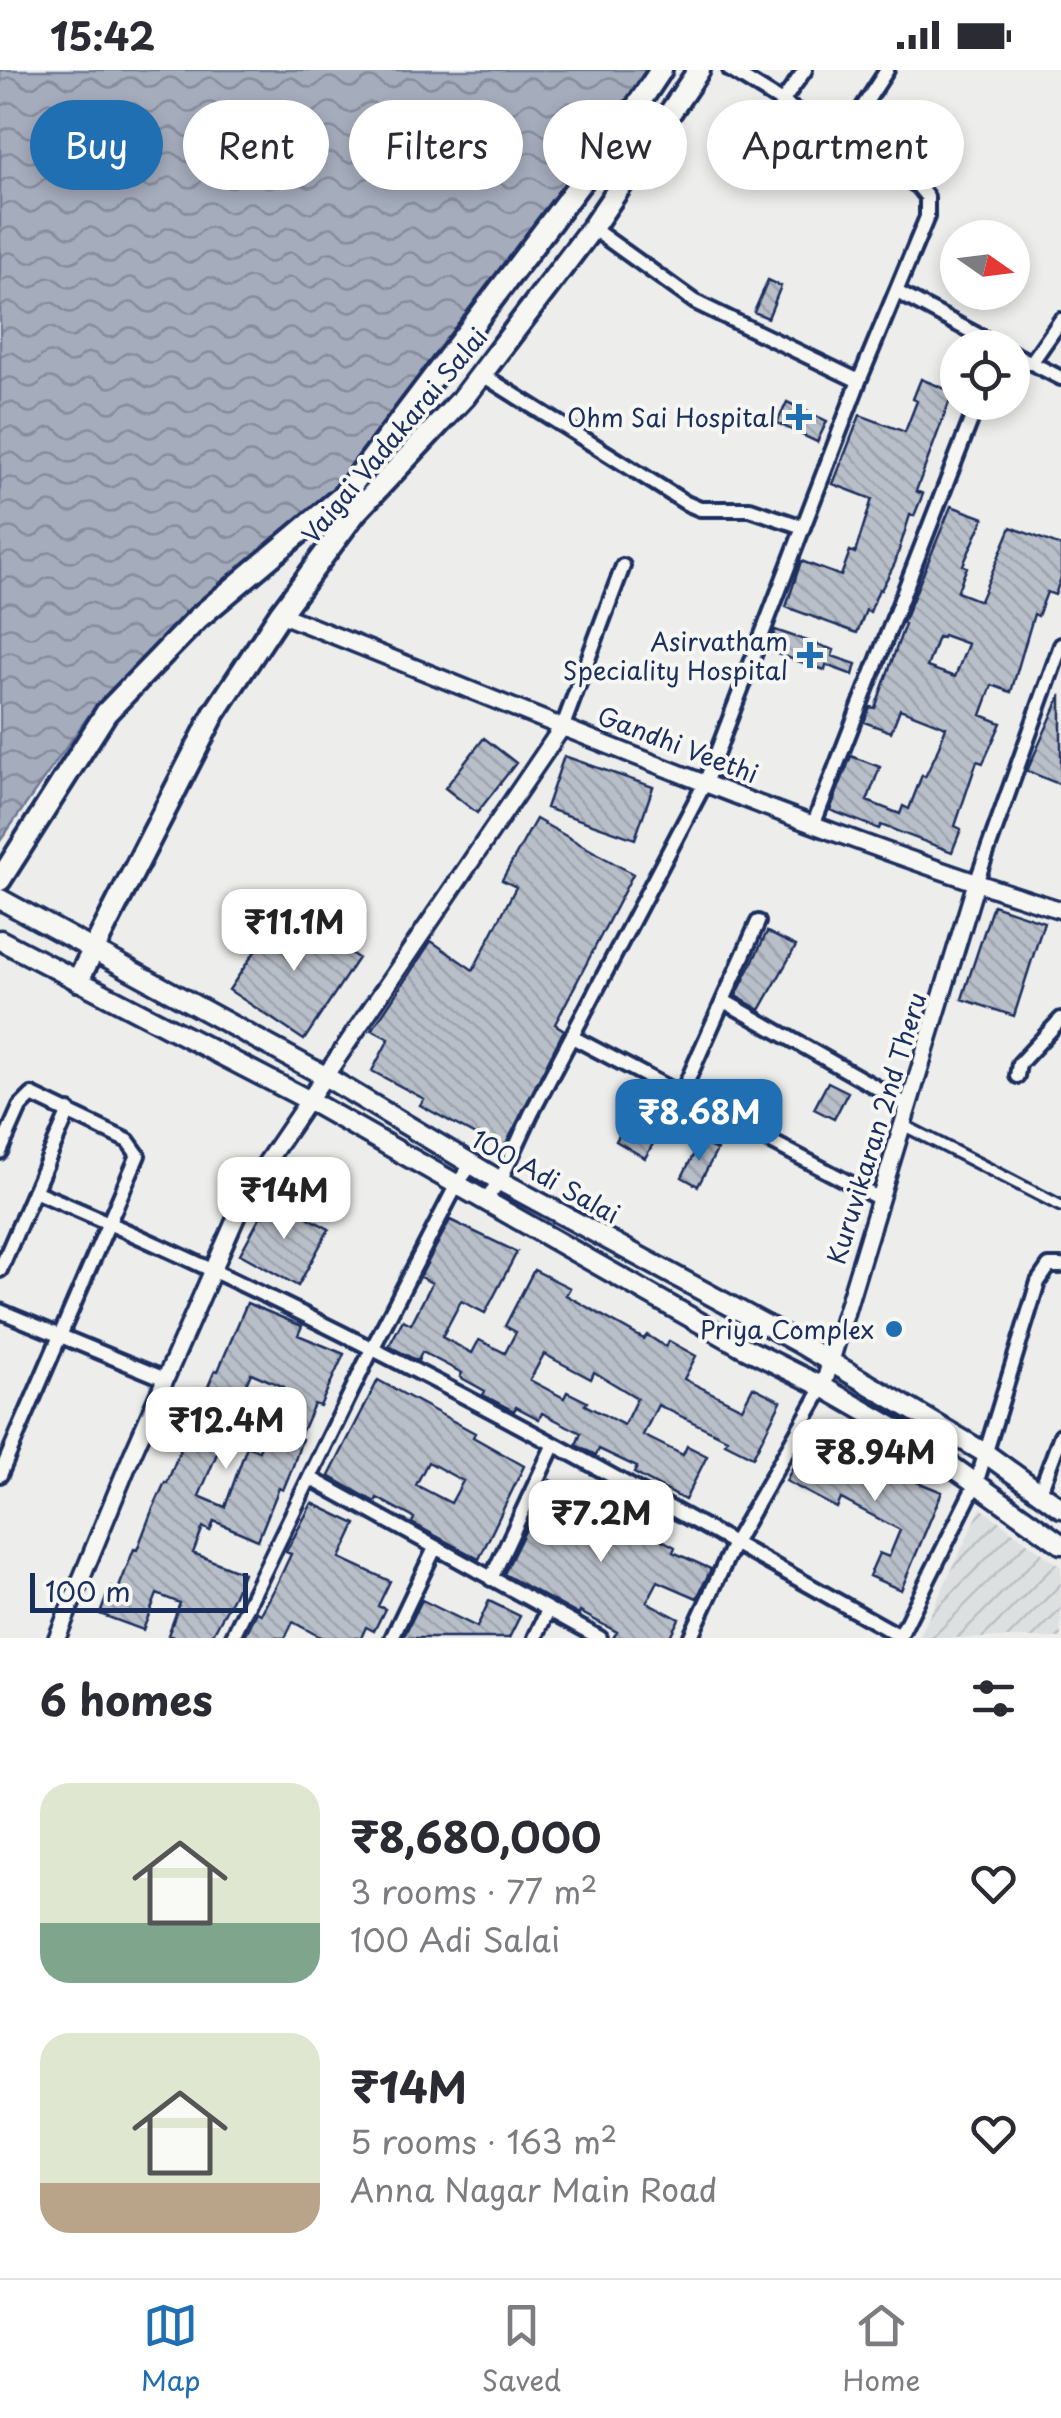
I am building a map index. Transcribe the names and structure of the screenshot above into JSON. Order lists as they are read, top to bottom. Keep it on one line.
{"streets":{"main road":["Vaigai Vadakarai Salai","100 Adi Salai"],"street":["Gandhi Veethi","Kuruvikaran 2nd Theru"]},"crossings":[["Vaigai Vadakarai Salai","Gandhi Veethi"],["Vaigai Vadakarai Salai","100 Adi Salai"],["Gandhi Veethi","Kuruvikaran 2nd Theru"],["Kuruvikaran 2nd Theru","100 Adi Salai"]],"places":{"health":["Ohm Sai Hospital","Asirvatham Speciality Hospital"],"other":["Priya Complex"]},"scale_bar":"100 m","north":"right","page":{"status":"15:42","chip":["Buy","Rent","Filters","New","Apartment"],"price":["₹11.1M","₹8.68M","₹14M","₹12.4M","₹8.94M","₹7.2M"],"scale":"100 m","heading":"6 homes","list":[{"name":"₹8,680,000","note":"3 rooms · 77 m² · 100 Adi Salai"},{"name":"₹14M","note":"5 rooms · 163 m² · Anna Nagar Main Road"}],"tabs":["Map","Saved","Home"]}}
